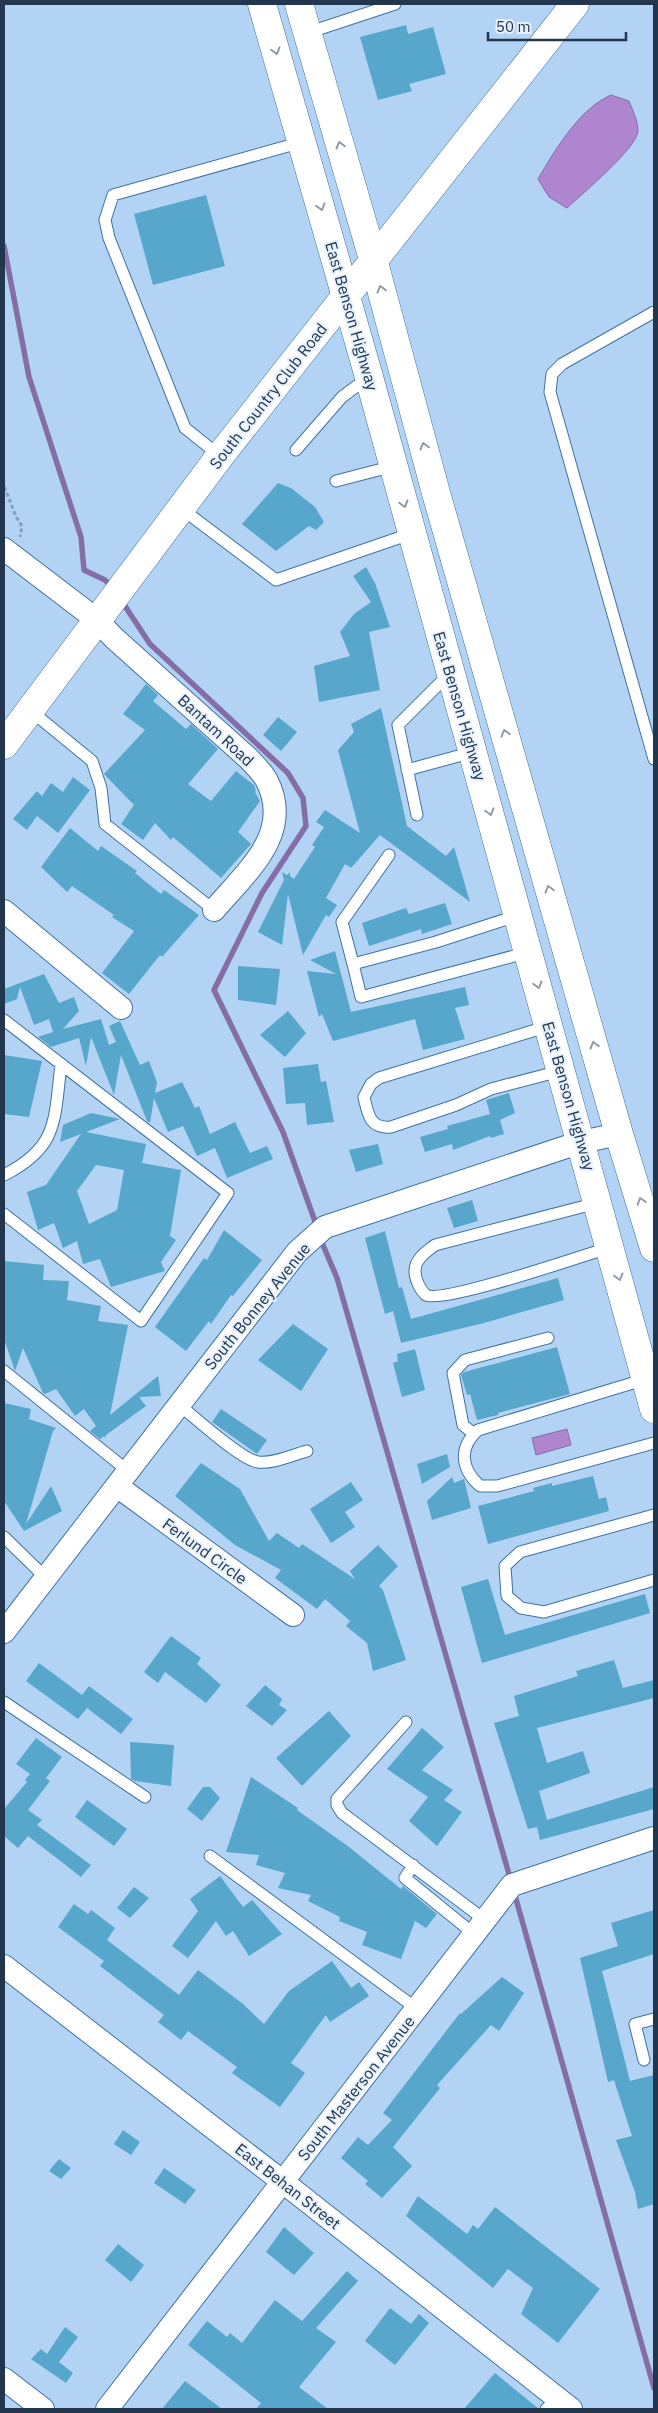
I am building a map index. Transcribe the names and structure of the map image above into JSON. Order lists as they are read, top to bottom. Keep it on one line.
{"streets":{"main road":["East Benson Highway","South Country Club Road"],"street":["Bantam Road","South Bonney Avenue","Ferlund Circle","South Masterson Avenue","East Behan Street"]},"crossings":[["East Benson Highway","South Country Club Road"],["East Benson Highway","South Bonney Avenue"],["South Country Club Road","Bantam Road"],["South Bonney Avenue","Ferlund Circle"],["South Masterson Avenue","East Behan Street"]],"scale_bar":"50 m"}
